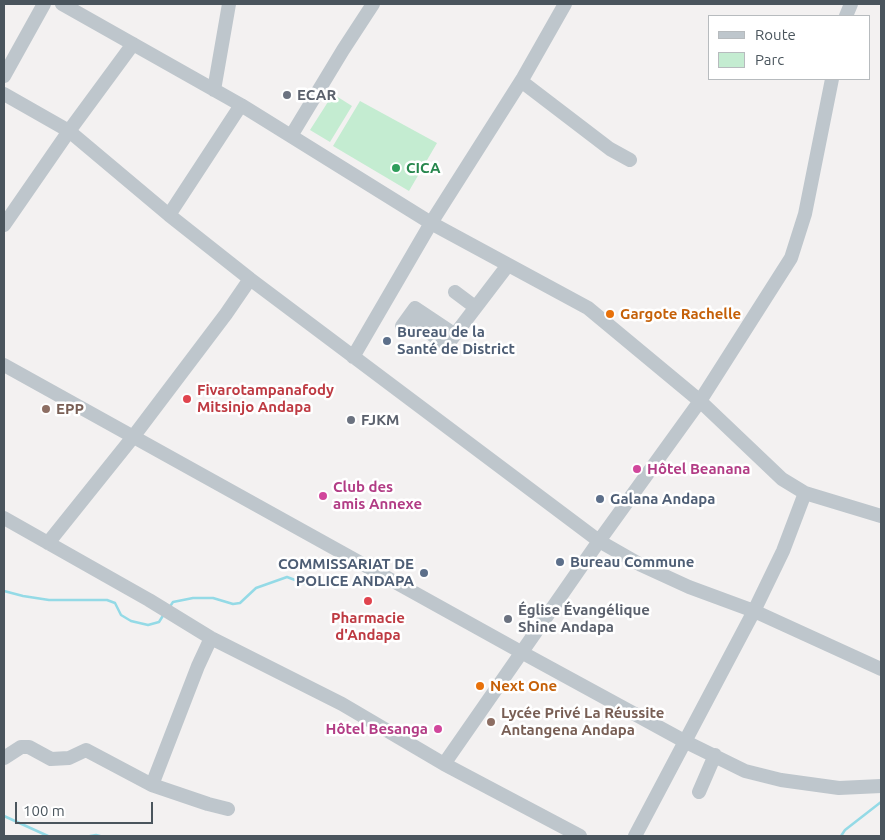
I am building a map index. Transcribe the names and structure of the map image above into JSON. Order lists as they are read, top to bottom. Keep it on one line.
{"places":["ECAR","CICA","Gargote Rachelle","Bureau de la Santé de District","Fivarotampanafody Mitsinjo Andapa","EPP","FJKM","Hôtel Beanana","Club des amis Annexe","Galana Andapa","Bureau Commune","COMMISSARIAT DE POLICE ANDAPA","Pharmacie d'Andapa","Église Évangélique Shine Andapa","Next One","Lycée Privé La Réussite Antangena Andapa","Hôtel Besanga"],"legend":["Route","Parc"],"scale_bar":"100 m"}
